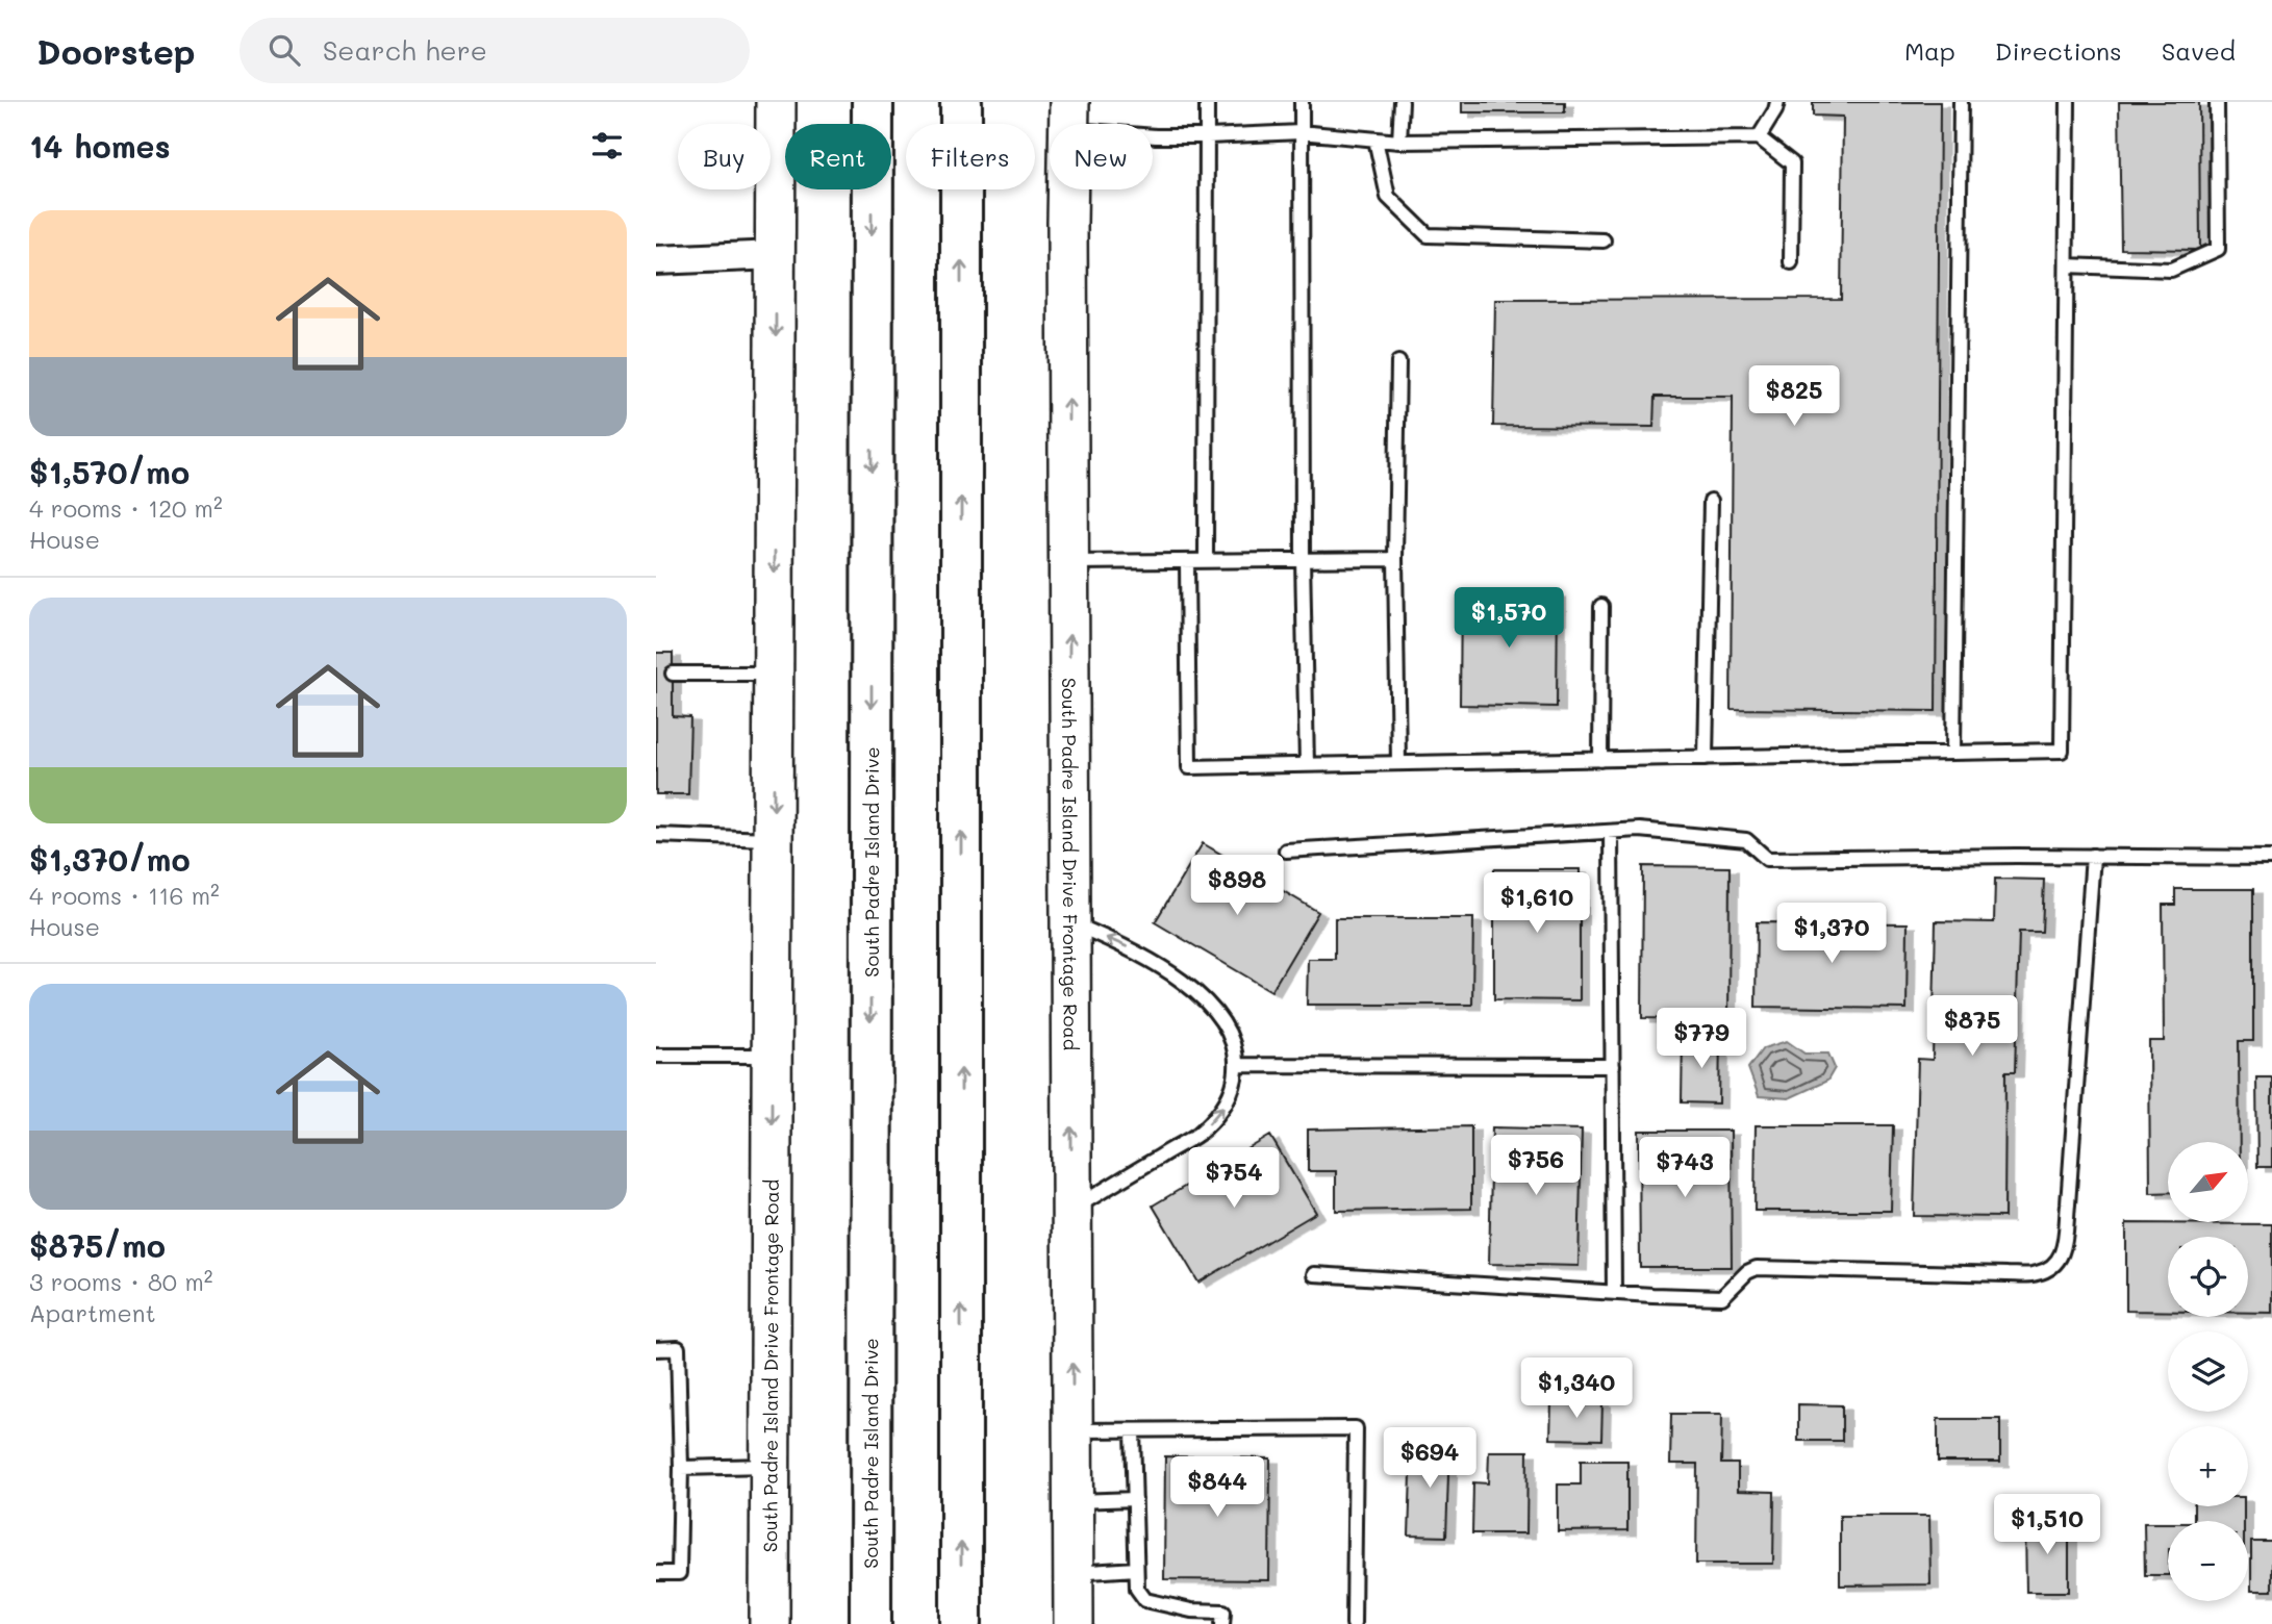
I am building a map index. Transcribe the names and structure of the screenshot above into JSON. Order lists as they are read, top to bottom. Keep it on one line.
{"streets":{"highway":["South Padre Island Drive"],"main road":["South Padre Island Drive Frontage Road"]},"north":"top right","page":{"header":"Doorstep","search":"Search here","nav":["Map","Directions","Saved"],"heading":"14 homes","chip":["Buy","Rent","Filters","New"],"list":[{"name":"$1,570/mo","note":"4 rooms · 120 m² · House"},{"name":"$1,370/mo","note":"4 rooms · 116 m² · House"},{"name":"$875/mo","note":"3 rooms · 80 m² · Apartment"}],"price":["$825","$1,570","$898","$1,610","$1,370","$875","$779","$756","$743","$754","$1,340","$694","$844","$1,510"],"map_buttons":["+","−"]}}
